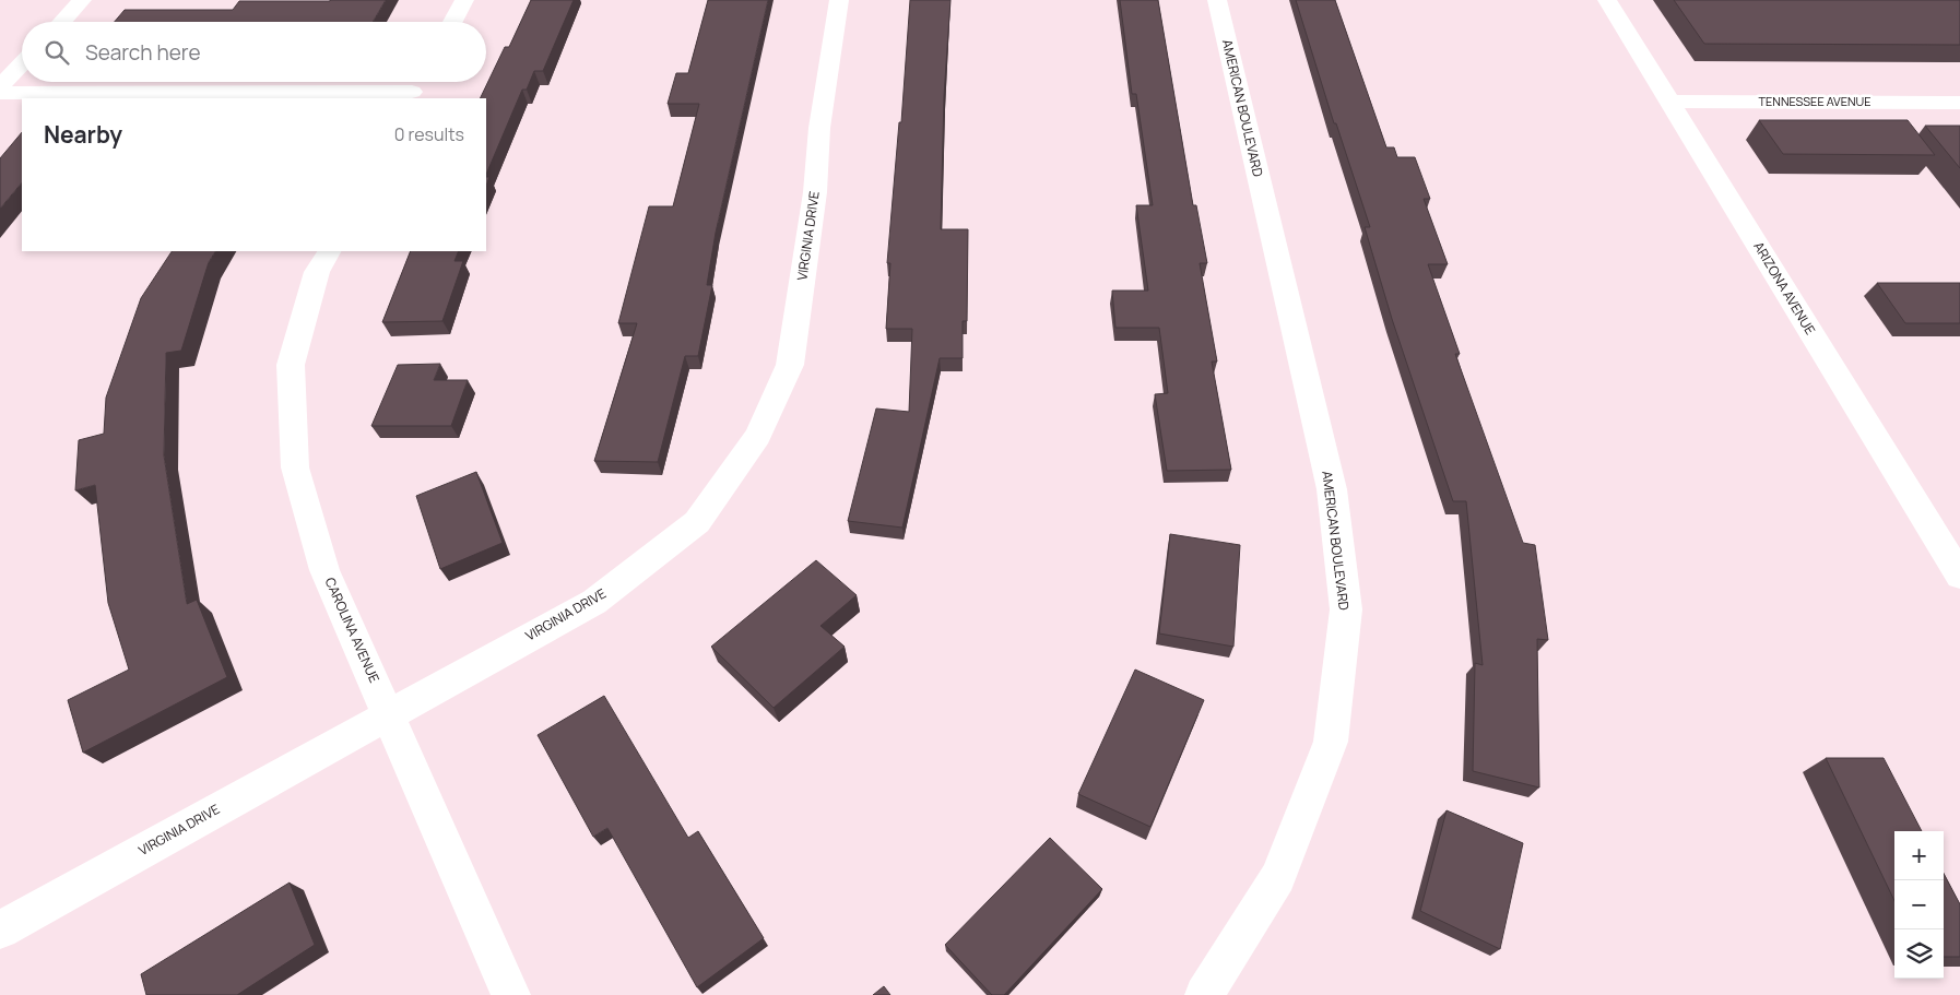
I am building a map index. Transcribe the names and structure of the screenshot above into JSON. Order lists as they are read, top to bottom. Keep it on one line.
{"streets":{"street":["TENNESSEE AVENUE","AMERICAN BOULEVARD","VIRGINIA DRIVE","ARIZONA AVENUE","CAROLINA AVENUE"]},"crossings":[["TENNESSEE AVENUE","ARIZONA AVENUE"],["VIRGINIA DRIVE","CAROLINA AVENUE"]],"page":{"search":"Search here","heading":["Nearby","0 results"],"map_buttons":["+","−"]}}
